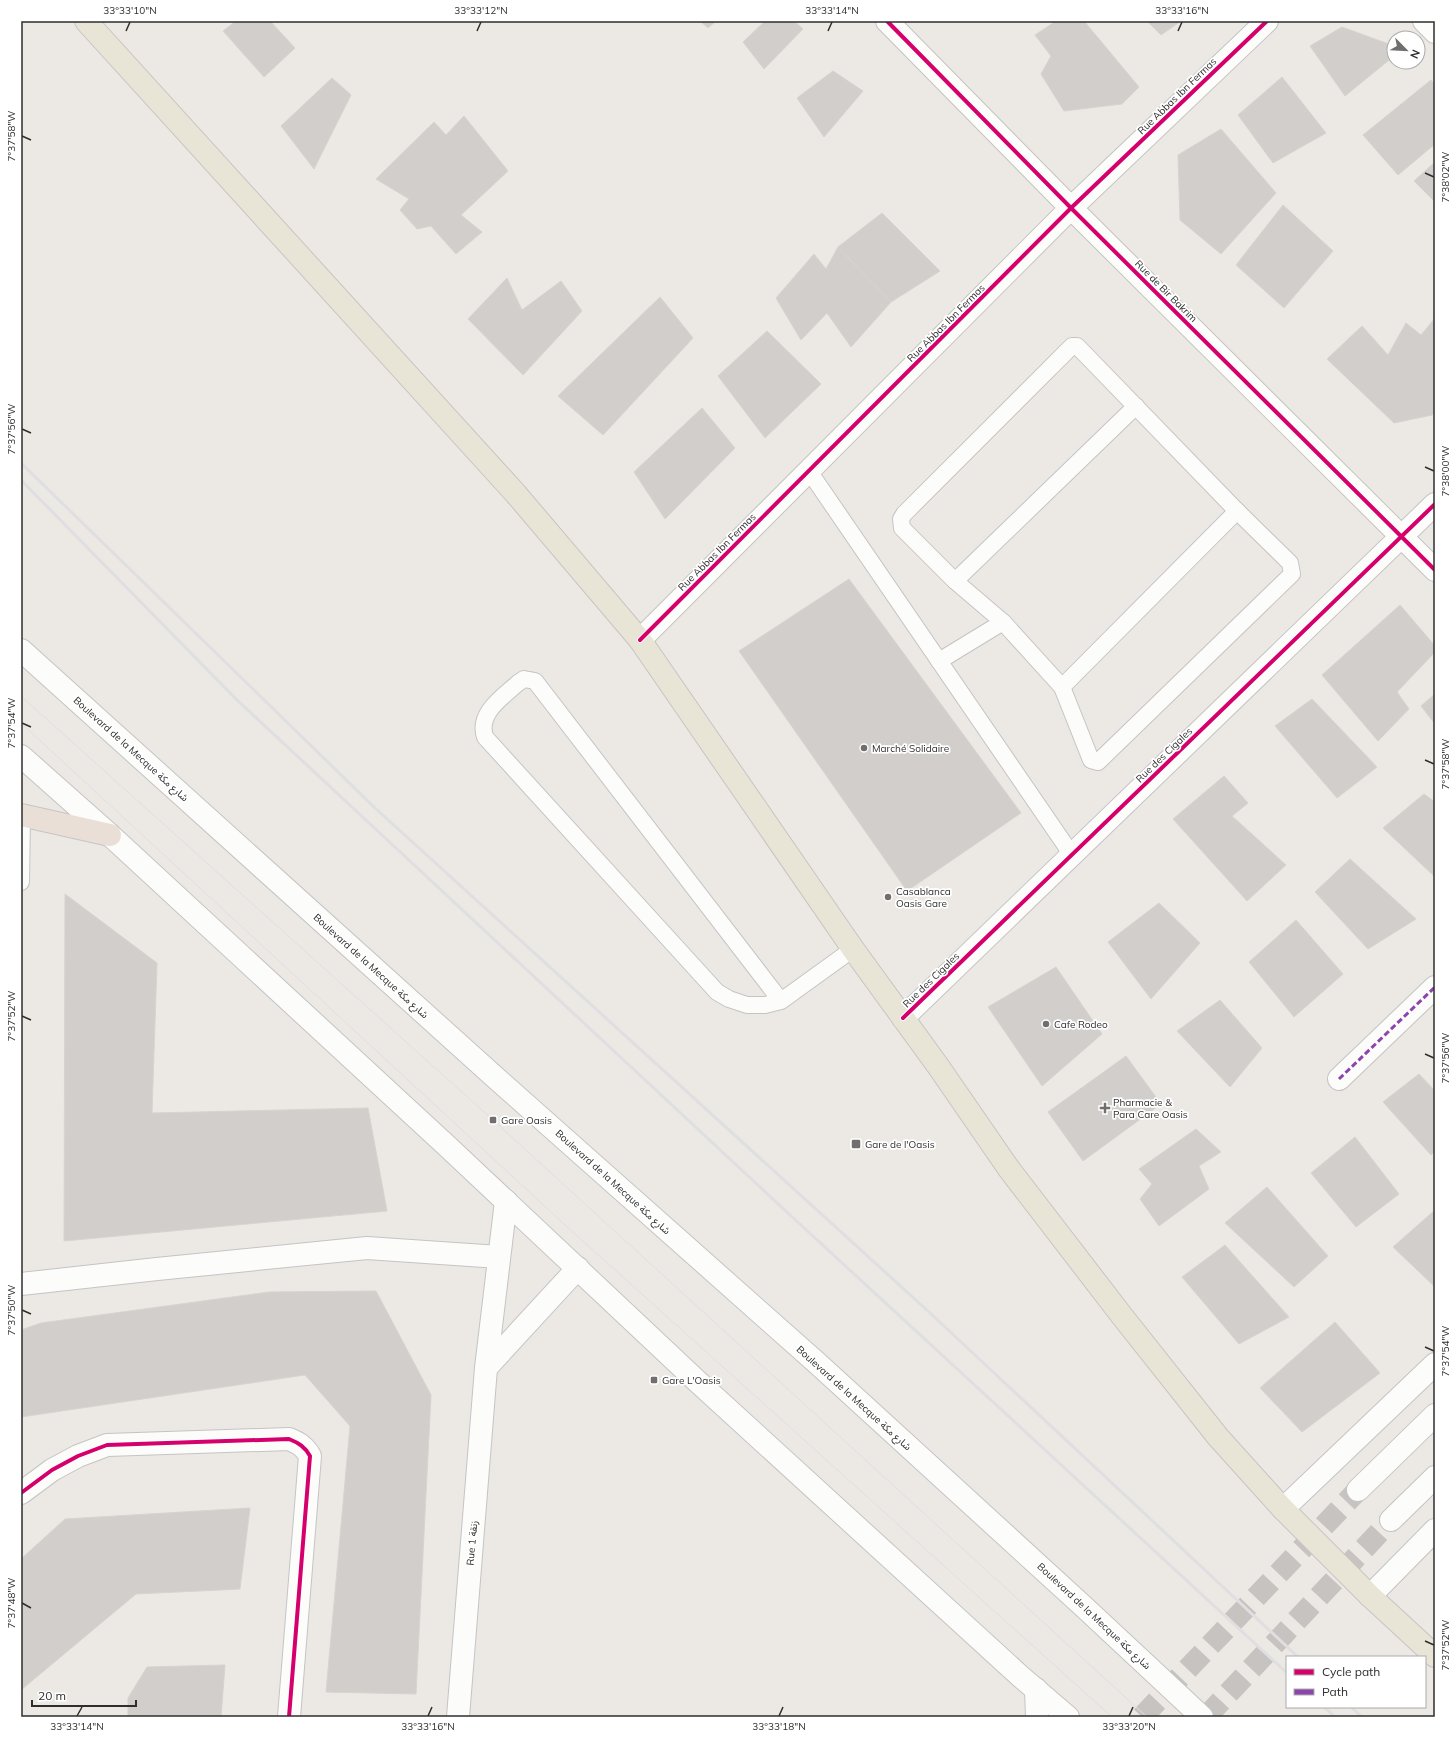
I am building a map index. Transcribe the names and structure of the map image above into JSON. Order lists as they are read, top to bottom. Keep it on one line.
{"streets":{"street":["Rue Abbas Ibn Fermas","Rue de Bir Bakrim","Boulevard de la Mecque شارع مكة","Rue des Cigales","Rue 1 زنقة"]},"crossings":[["Rue Abbas Ibn Fermas","Rue de Bir Bakrim"],["Rue de Bir Bakrim","Rue des Cigales"]],"places":{"other":["Marché Solidaire","Casablanca Oasis Gare","Cafe Rodeo"],"health":["Pharmacie & Para Care Oasis"],"transit":["Gare Oasis","Gare de l'Oasis","Gare L'Oasis"]},"legend":["Cycle path","Path"],"scale_bar":"20 m","north":"bottom right","coordinates":["33°33'10\"N","33°33'12\"N","33°33'14\"N","33°33'16\"N","7°37'58\"W","7°38'02\"W","7°37'56\"W","7°38'00\"W","7°37'54\"W","7°37'52\"W","7°37'50\"W","7°37'48\"W","33°33'18\"N","33°33'20\"N"]}
